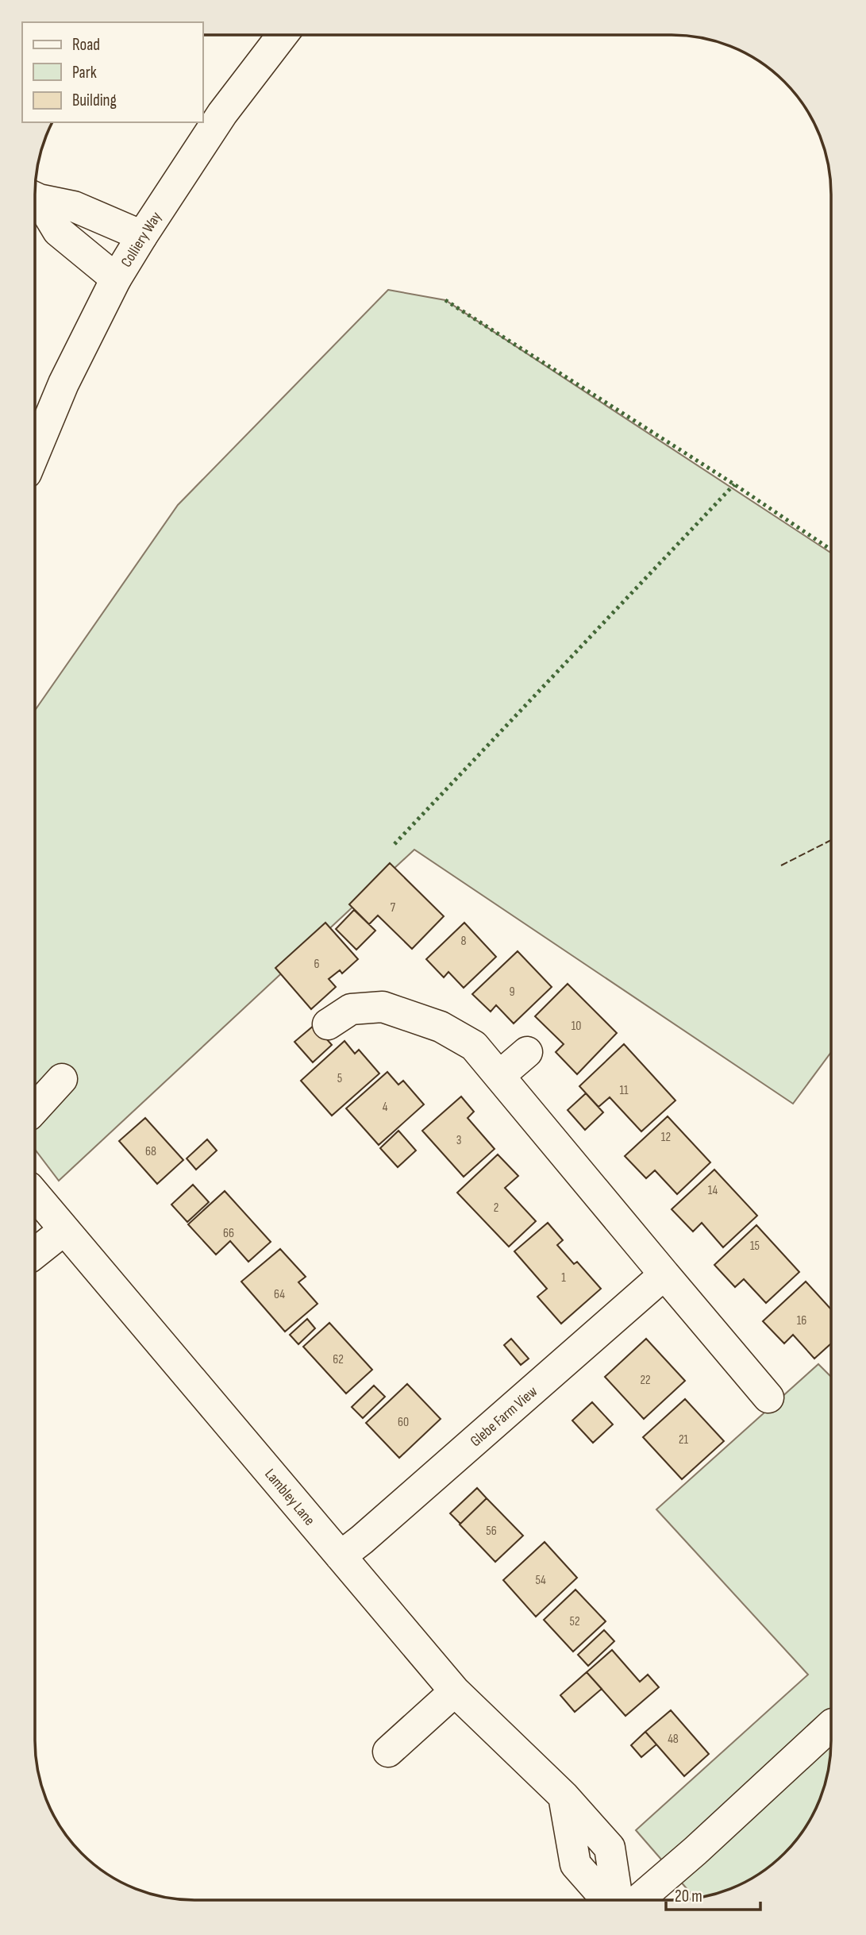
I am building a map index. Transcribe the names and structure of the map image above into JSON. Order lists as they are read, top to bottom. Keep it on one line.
{"streets":{"street":["Colliery Way","Glebe Farm View","Lambley Lane"]},"crossings":[["Glebe Farm View","Lambley Lane"]],"house_numbers":["7","8","6","9","10","5","11","4","12","3","68","14","2","66","15","1","64","16","62","22","60","21","56","54","52","48"],"legend":["Road","Park","Building"],"scale_bar":"20 m"}
